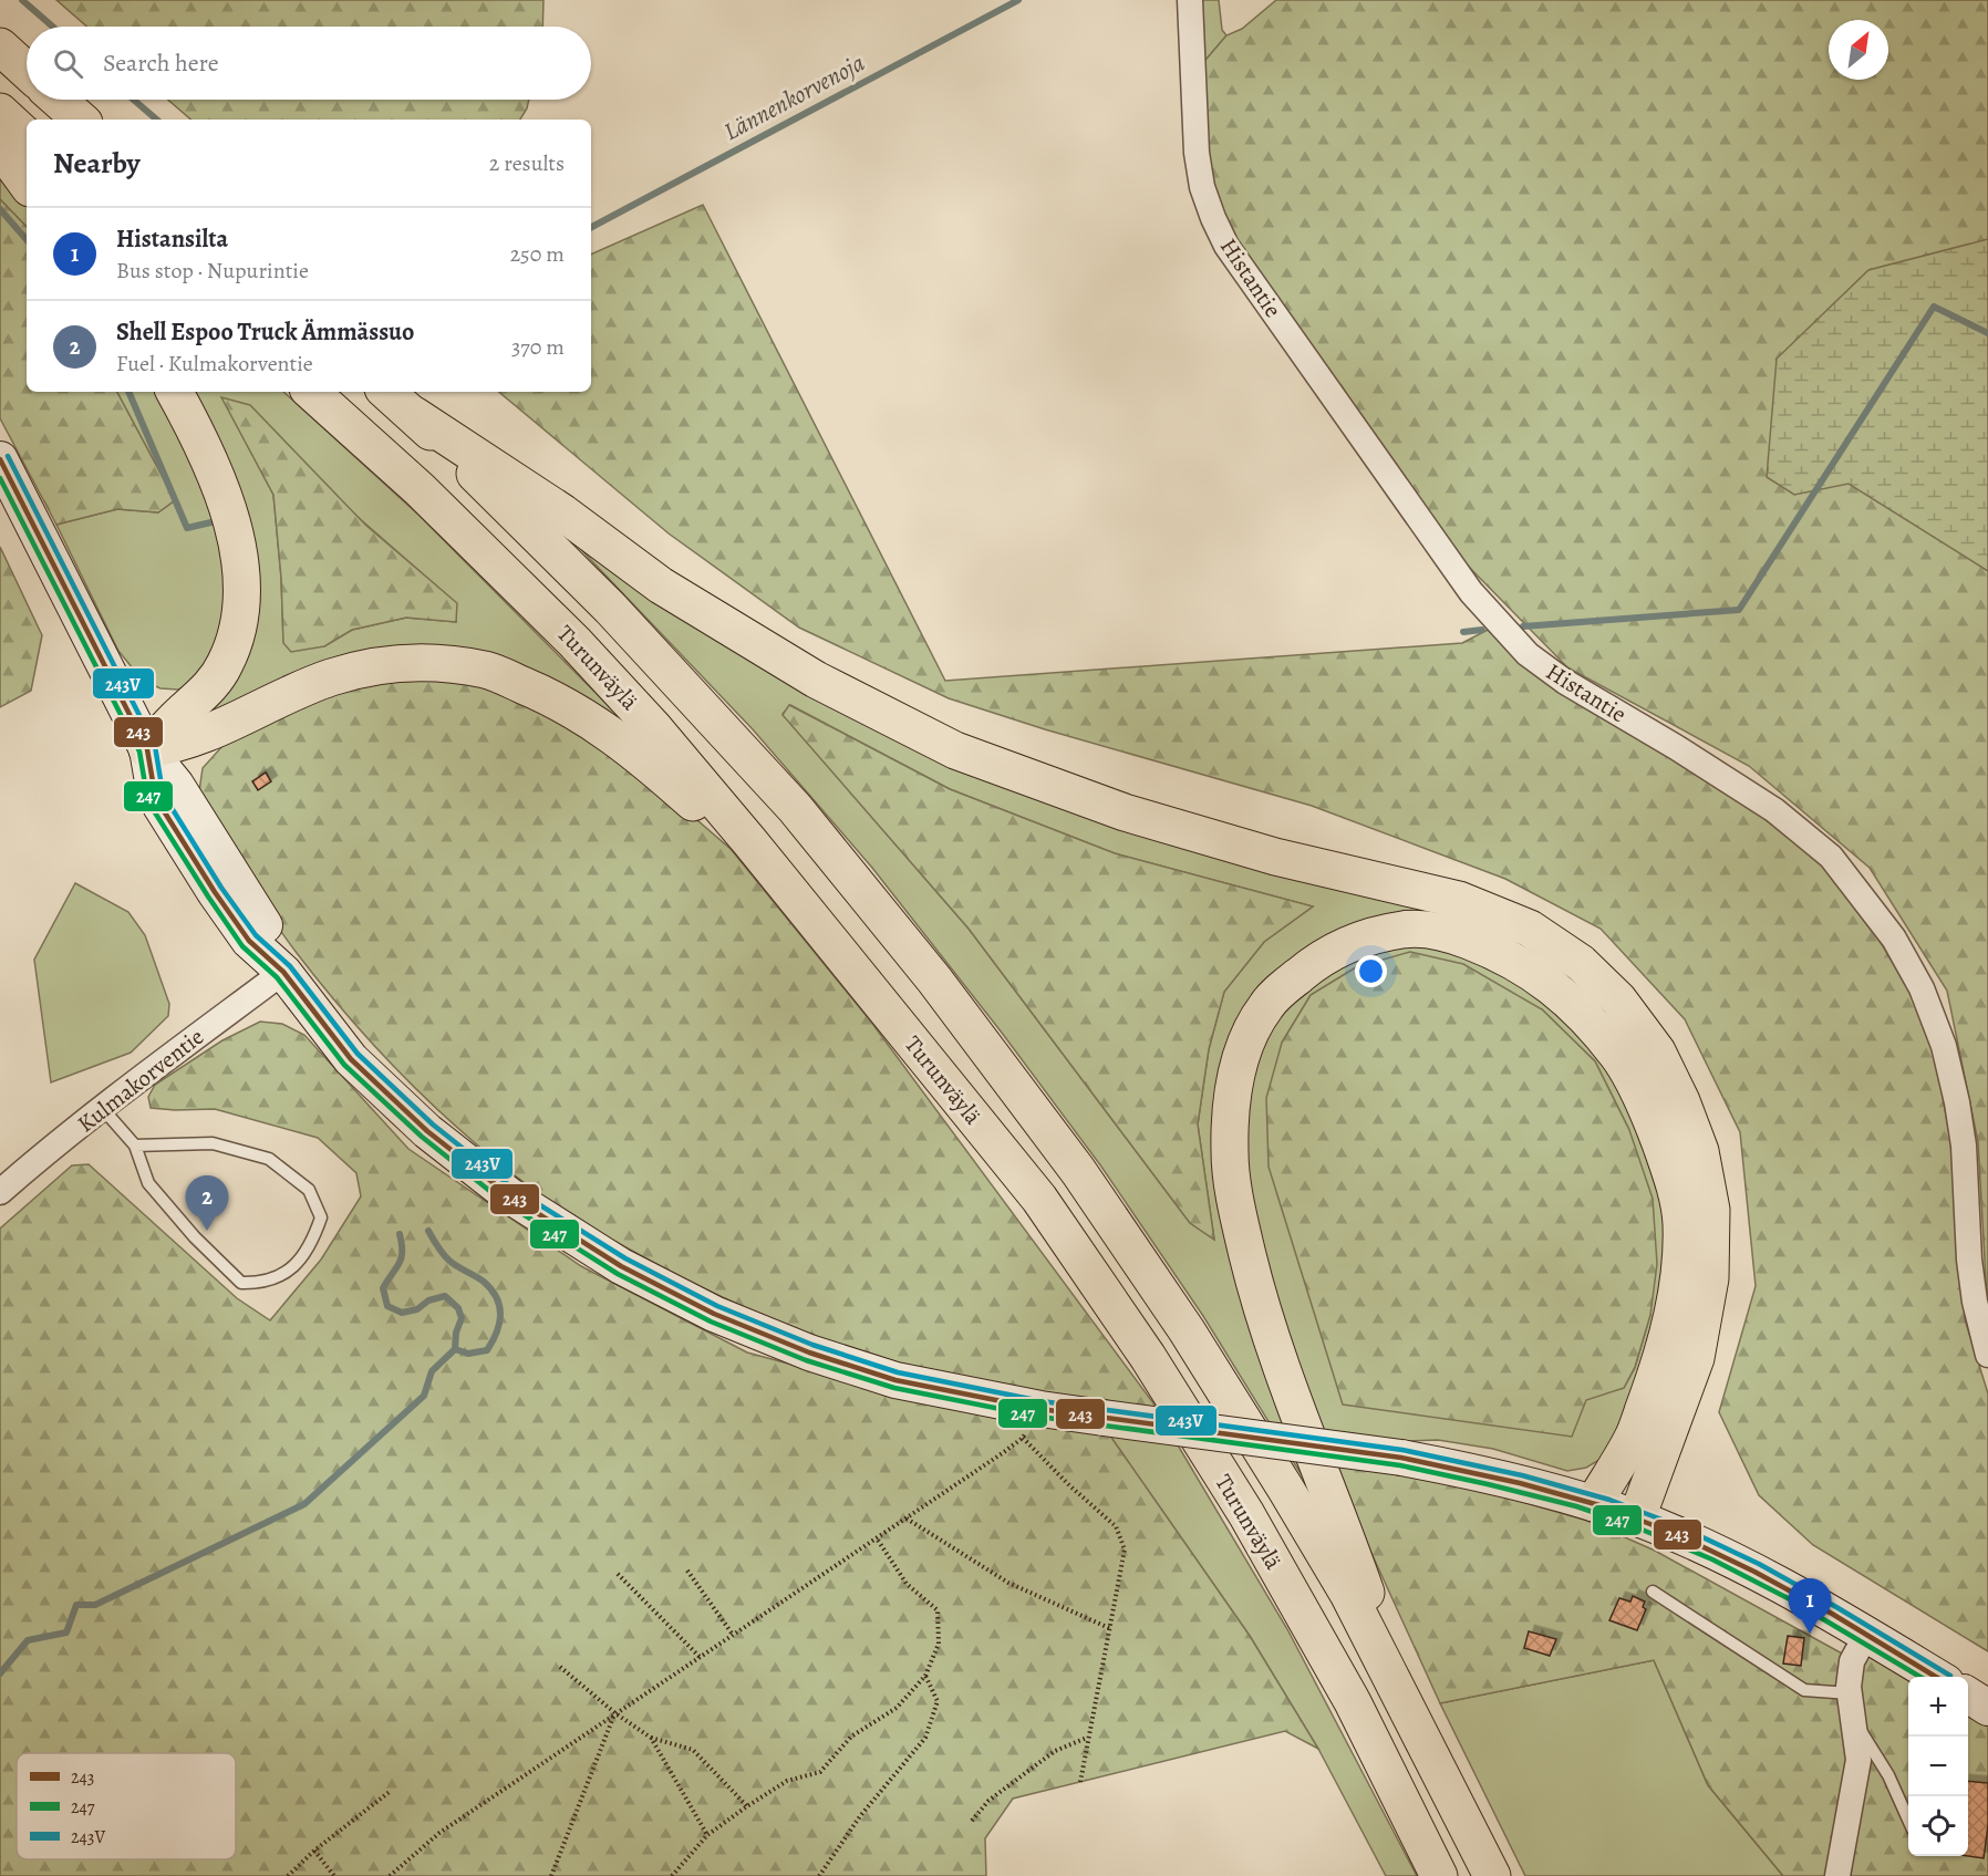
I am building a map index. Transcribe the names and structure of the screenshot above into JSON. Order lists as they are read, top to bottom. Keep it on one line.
{"streets":{"highway":["Turunväylä"],"street":["Histantie","Kulmakorventie"]},"water":["Lännenkorvenoja"],"lines":["transit line 243V","transit line 243","transit line 247"],"legend":["243","247","243V"],"north":"top right","page":{"search":"Search here","heading":["Nearby","2 results"],"list":[{"mark":"1","name":"Histansilta","note":"Bus stop · Nupurintie","value":"250 m"},{"mark":"2","name":"Shell Espoo Truck Ämmässuo","note":"Fuel · Kulmakorventie","value":"370 m"}],"pins":["2","1"],"map_buttons":["+","−"]}}
